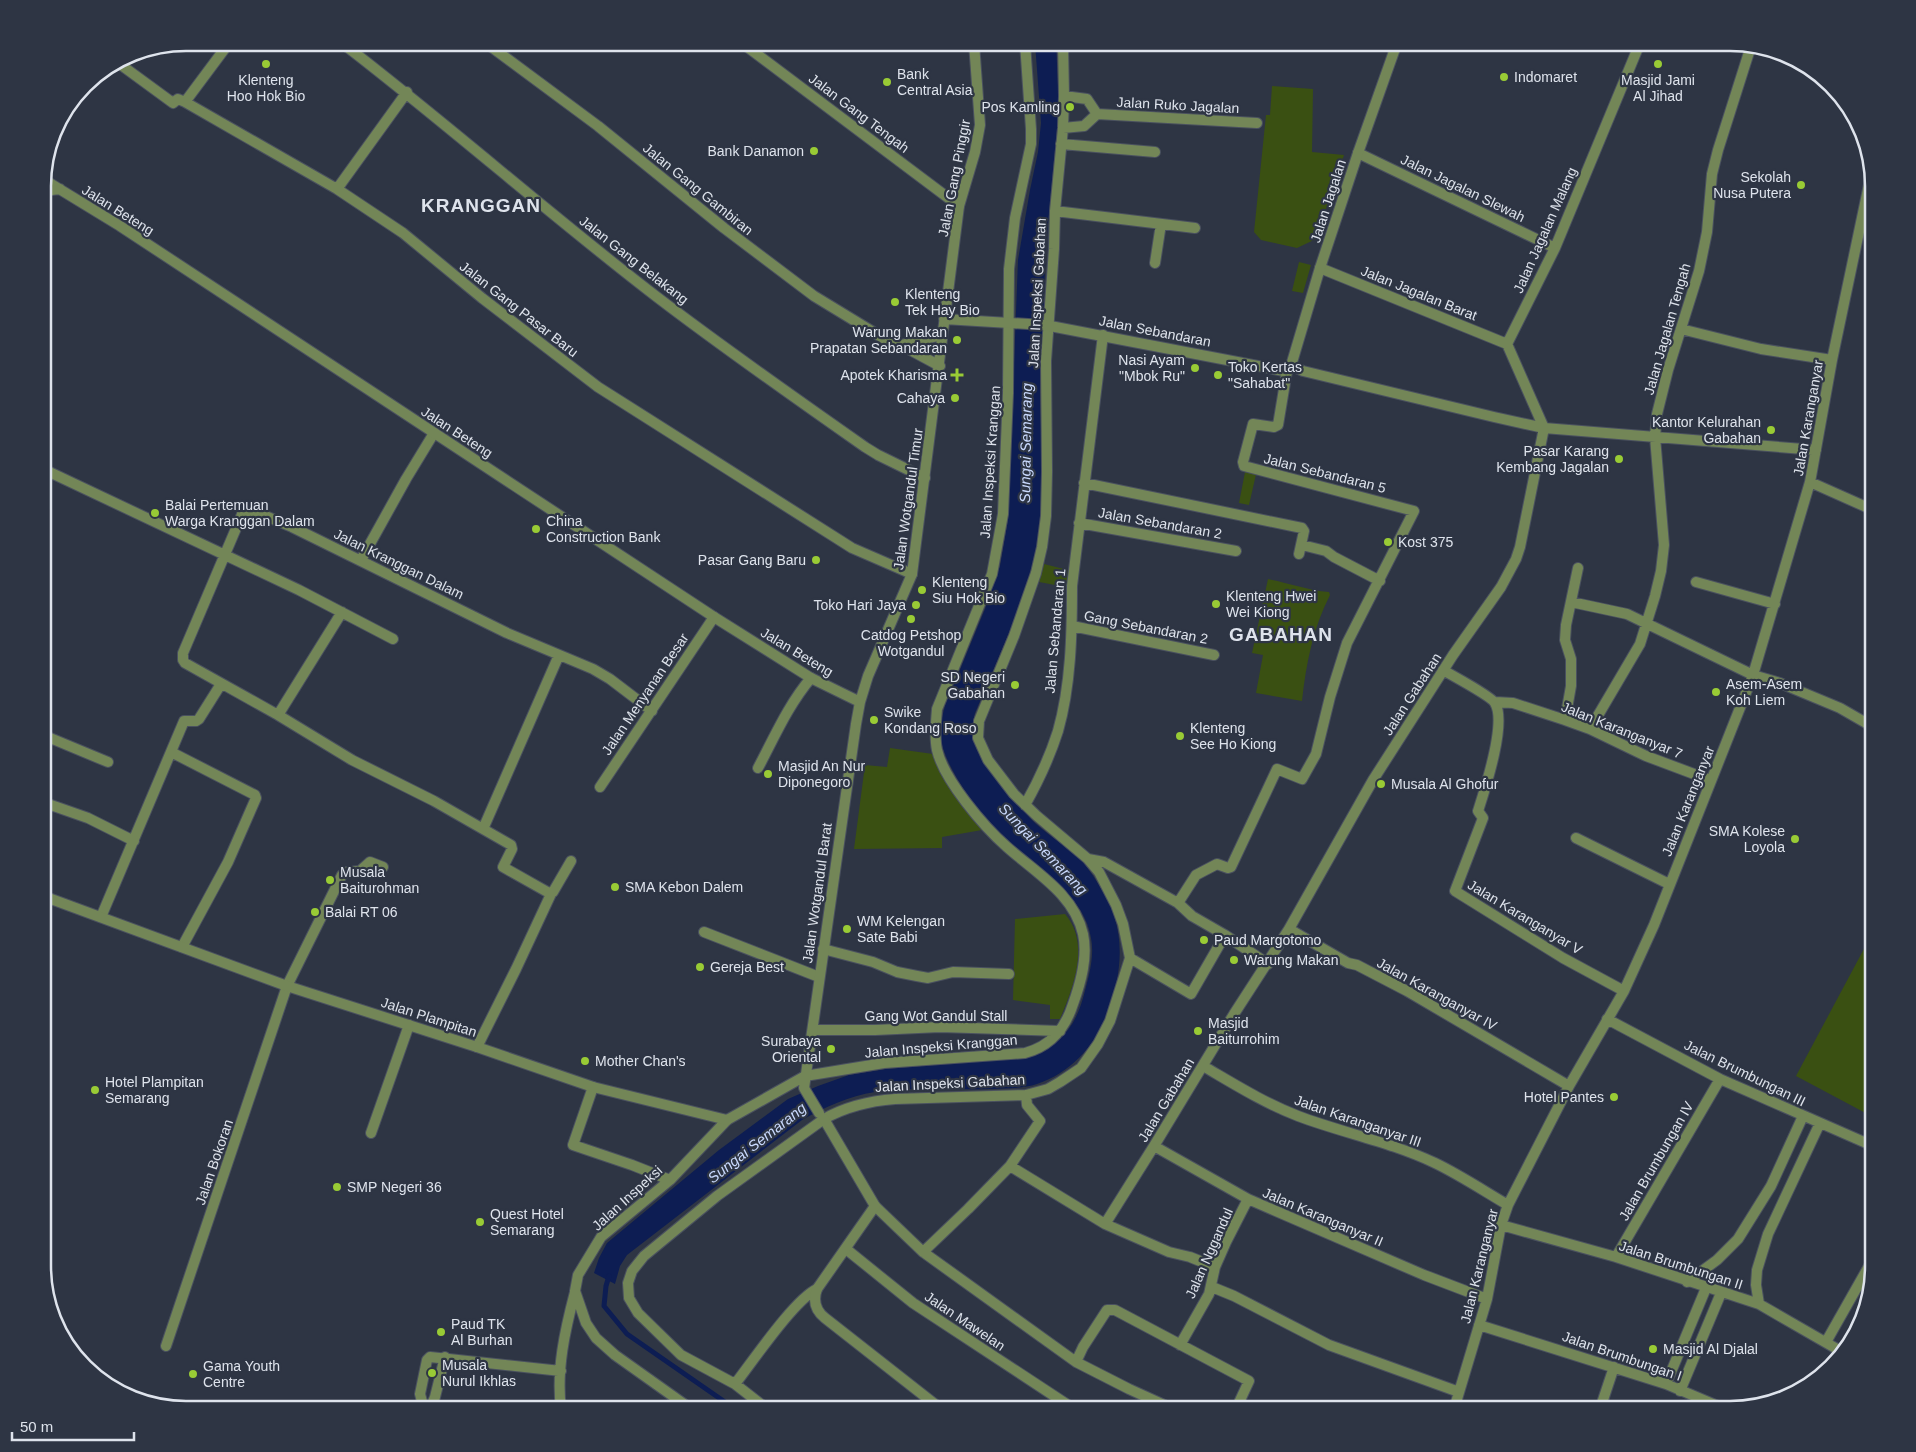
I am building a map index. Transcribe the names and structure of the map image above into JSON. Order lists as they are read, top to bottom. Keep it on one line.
{"streets":{"street":["Jalan Ruko Jagalan","Jalan Gang Tengah","Jalan Gang Pinggir","Jalan Jagalan Slewah","Jalan Gang Gambiran","Jalan Jagalan","Jalan Beteng","Jalan Jagalan Malang","Jalan Gang Belakang","Jalan Inspeksi Gabahan","Jalan Jagalan Barat","Jalan Gang Pasar Baru","Jalan Jagalan Tengah","Jalan Sebandaran","Jalan Karanganyar","Jalan Inspeksi Kranggan","Jalan Sebandaran 5","Jalan Wotgandul Timur","Jalan Sebandaran 2","Jalan Kranggan Dalam","Gang Sebandaran 2","Jalan Sebandaran 1","Jalan Menyanan Besar","Jalan Gabahan","Jalan Karanganyar 7","Jalan Wotgandul Barat","Jalan Karanganyar V","Jalan Karanganyar IV","Gang Wot Gandul Stall","Jalan Plampitan","Jalan Brumbungan III","Jalan Karanganyar III","Jalan Brumbungan IV","Jalan Bokoran","Jalan Inspeksi","Jalan Karanganyar II","Jalan Nggandul","Jalan Brumbungan II","Jalan Mawelan","Jalan Brumbungan I"]},"crossings":[["Jalan Gang Tengah","Jalan Gang Pinggir"],["Jalan Gang Pinggir","Jalan Sebandaran"],["Jalan Gang Pinggir","Jalan Wotgandul Timur"],["Jalan Jagalan Slewah","Jalan Jagalan"],["Jalan Jagalan Slewah","Jalan Jagalan Malang"],["Jalan Gang Gambiran","Jalan Wotgandul Timur"],["Jalan Jagalan","Jalan Jagalan Barat"],["Jalan Jagalan","Jalan Sebandaran"],["Jalan Jagalan","Jalan Sebandaran 5"],["Jalan Beteng","Jalan Wotgandul Timur"],["Jalan Beteng","Jalan Menyanan Besar"],["Jalan Beteng","Jalan Wotgandul Barat"],["Jalan Jagalan Malang","Jalan Jagalan Barat"],["Jalan Gang Belakang","Jalan Wotgandul Timur"],["Jalan Inspeksi Gabahan","Jalan Sebandaran"],["Jalan Inspeksi Gabahan","Jalan Sebandaran 1"],["Jalan Inspeksi Gabahan","Jalan Wotgandul Barat"],["Jalan Gang Pasar Baru","Jalan Wotgandul Timur"],["Jalan Jagalan Tengah","Jalan Sebandaran"],["Jalan Jagalan Tengah","Jalan Karanganyar 7"],["Jalan Sebandaran","Jalan Karanganyar"],["Jalan Sebandaran","Jalan Inspeksi Kranggan"],["Jalan Sebandaran","Jalan Sebandaran 5"],["Jalan Sebandaran","Jalan Wotgandul Timur"],["Jalan Sebandaran","Jalan Sebandaran 1"],["Jalan Sebandaran","Jalan Gabahan"],["Jalan Karanganyar","Jalan Karanganyar 7"],["Jalan Karanganyar","Jalan Karanganyar V"],["Jalan Karanganyar","Jalan Karanganyar IV"],["Jalan Karanganyar","Jalan Brumbungan III"],["Jalan Karanganyar","Jalan Karanganyar III"],["Jalan Karanganyar","Jalan Karanganyar II"],["Jalan Karanganyar","Jalan Brumbungan II"],["Jalan Karanganyar","Jalan Brumbungan I"],["Jalan Inspeksi Kranggan","Jalan Wotgandul Barat"],["Jalan Inspeksi Kranggan","Gang Wot Gandul Stall"],["Jalan Wotgandul Timur","Jalan Wotgandul Barat"],["Jalan Sebandaran 2","Jalan Sebandaran 1"],["Jalan Kranggan Dalam","Jalan Menyanan Besar"],["Gang Sebandaran 2","Jalan Sebandaran 1"],["Jalan Gabahan","Jalan Karanganyar IV"],["Jalan Gabahan","Jalan Karanganyar III"],["Jalan Gabahan","Jalan Karanganyar II"],["Jalan Karanganyar 7","Jalan Karanganyar V"],["Jalan Wotgandul Barat","Gang Wot Gandul Stall"],["Jalan Plampitan","Jalan Bokoran"],["Jalan Plampitan","Jalan Inspeksi"],["Jalan Brumbungan III","Jalan Brumbungan IV"],["Jalan Brumbungan IV","Jalan Brumbungan II"],["Jalan Karanganyar II","Jalan Nggandul"]],"districts":["KRANGGAN","GABAHAN"],"water":["Sungai Semarang"],"places":{"other":["Klenteng Hoo Hok Bio","Masjid Jami Al Jihad","Indomaret","Bank Central Asia","Pos Kamling","Bank Danamon","Sekolah Nusa Putera","Klenteng Tek Hay Bio","Warung Makan Prapatan Sebandaran","Nasi Ayam \"Mbok Ru\"","Toko Kertas \"Sahabat\"","Cahaya","Kantor Kelurahan Gabahan","Pasar Karang Kembang Jagalan","Balai Pertemuan Warga Kranggan Dalam","China Construction Bank","Kost 375","Pasar Gang Baru","Klenteng Siu Hok Bio","Klenteng Hwei Wei Kiong","Toko Hari Jaya","Catdog Petshop Wotgandul","SD Negeri Gabahan","Asem-Asem Koh Liem","Swike Kondang Roso","Klenteng See Ho Kiong","Masjid An Nur Diponegoro","Musala Al Ghofur","SMA Kolese Loyola","Musala Baiturohman","SMA Kebon Dalem","Balai RT 06","WM Kelengan Sate Babi","Paud Margotomo","Warung Makan","Gereja Best","Masjid Baiturrohim","Surabaya Oriental","Mother Chan's","Hotel Plampitan Semarang","Hotel Pantes","SMP Negeri 36","Quest Hotel Semarang","Paud TK Al Burhan","Masjid Al Djalal","Musala Nurul Ikhlas","Gama Youth Centre"],"health":["Apotek Kharisma"]},"scale_bar":"50 m"}
